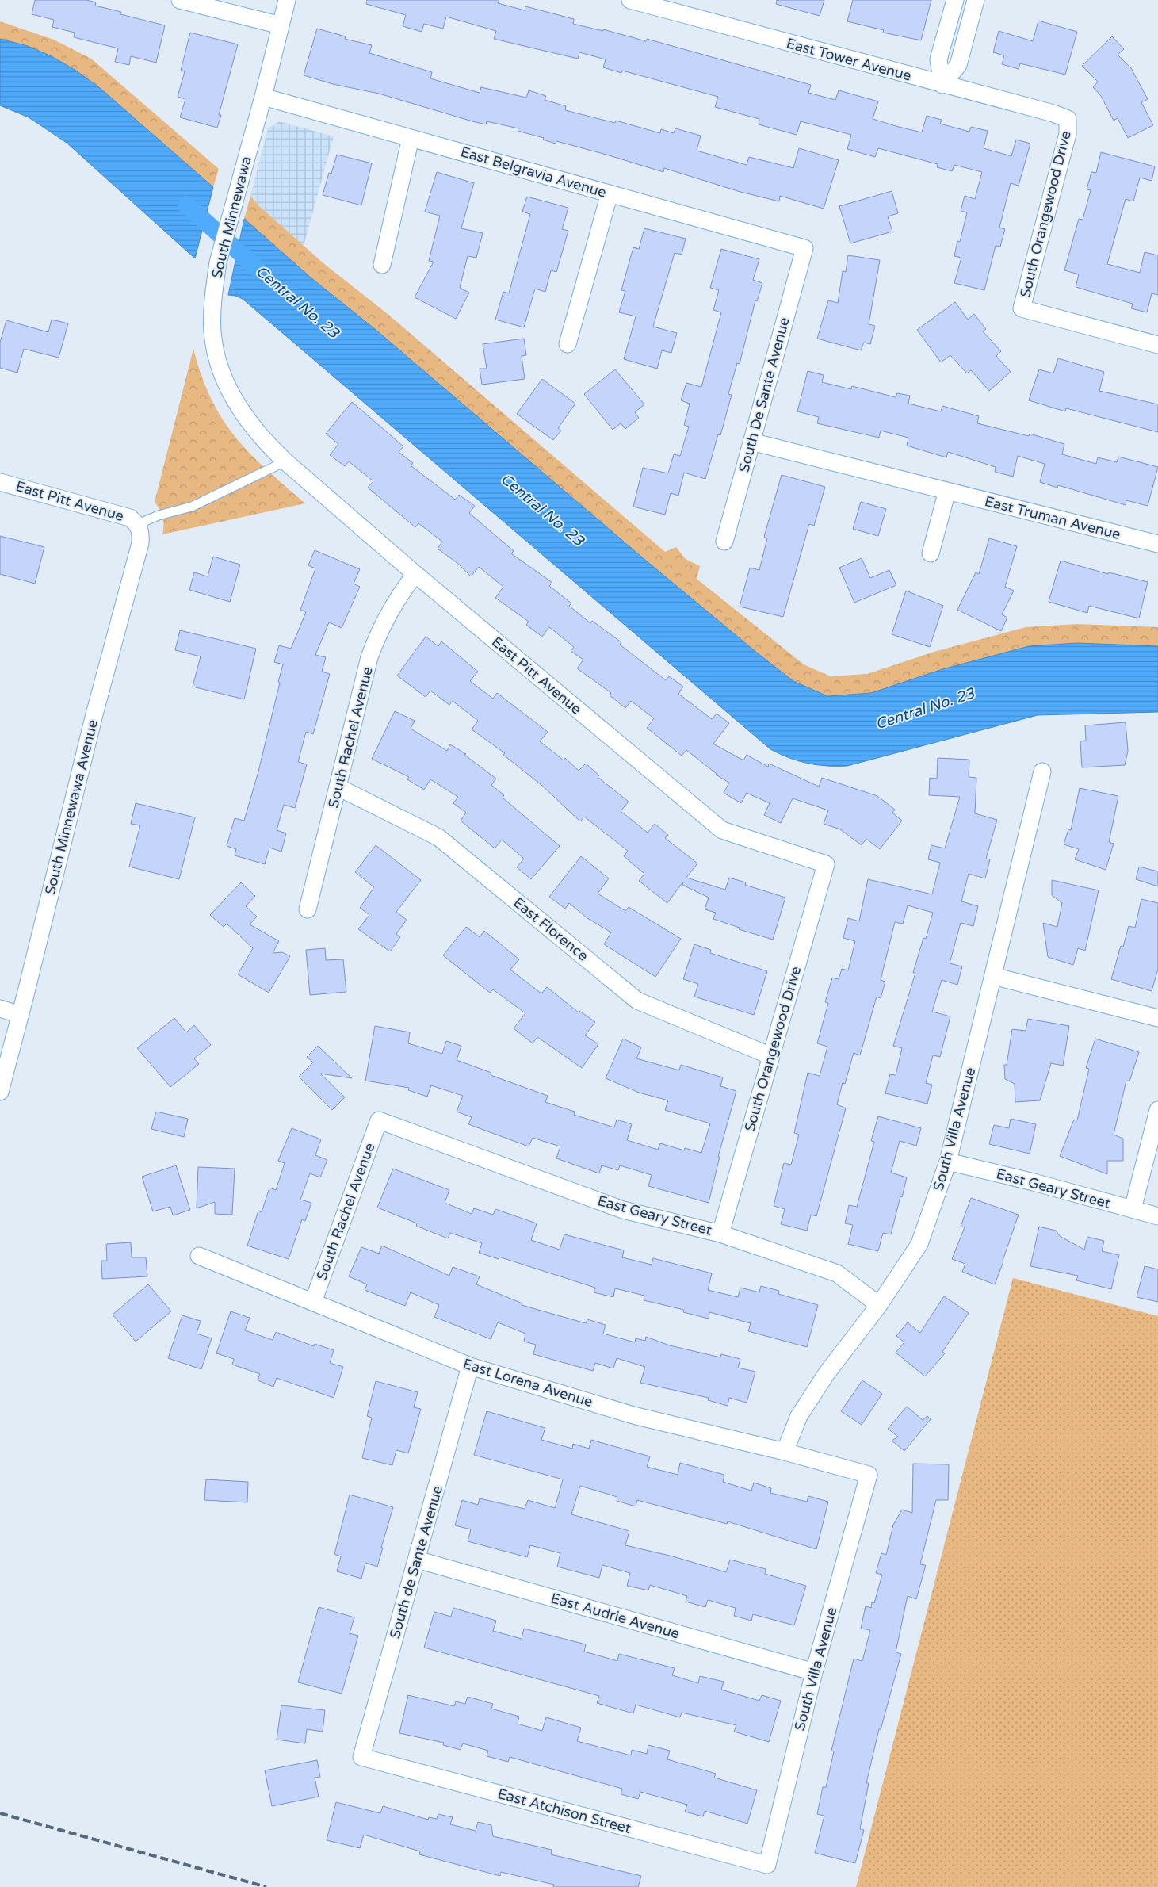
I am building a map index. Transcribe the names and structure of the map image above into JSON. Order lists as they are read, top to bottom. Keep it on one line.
{"streets":{"street":["East Tower Avenue","East Belgravia Avenue","South Orangewood Drive","South Minnewawa","South De Sante Avenue","East Pitt Avenue","East Truman Avenue","South Rachel Avenue","South Minnewawa Avenue","East Florence","South Villa Avenue","East Geary Street","East Lorena Avenue","South de Sante Avenue","East Audrie Avenue","East Atchison Street"]},"crossings":[["East Tower Avenue","South Orangewood Drive"],["East Belgravia Avenue","South Minnewawa"],["East Belgravia Avenue","South De Sante Avenue"],["South Orangewood Drive","East Pitt Avenue"],["South Orangewood Drive","East Florence"],["South Orangewood Drive","East Geary Street"],["South Minnewawa","East Pitt Avenue"],["South De Sante Avenue","East Truman Avenue"],["East Pitt Avenue","South Rachel Avenue"],["East Pitt Avenue","South Minnewawa Avenue"],["South Rachel Avenue","East Florence"],["South Rachel Avenue","East Geary Street"],["South Rachel Avenue","East Lorena Avenue"],["South Villa Avenue","East Geary Street"],["South Villa Avenue","East Lorena Avenue"],["South Villa Avenue","East Audrie Avenue"],["South Villa Avenue","East Atchison Street"],["East Lorena Avenue","South de Sante Avenue"],["South de Sante Avenue","East Audrie Avenue"],["South de Sante Avenue","East Atchison Street"]],"water":["Central No. 23"]}
